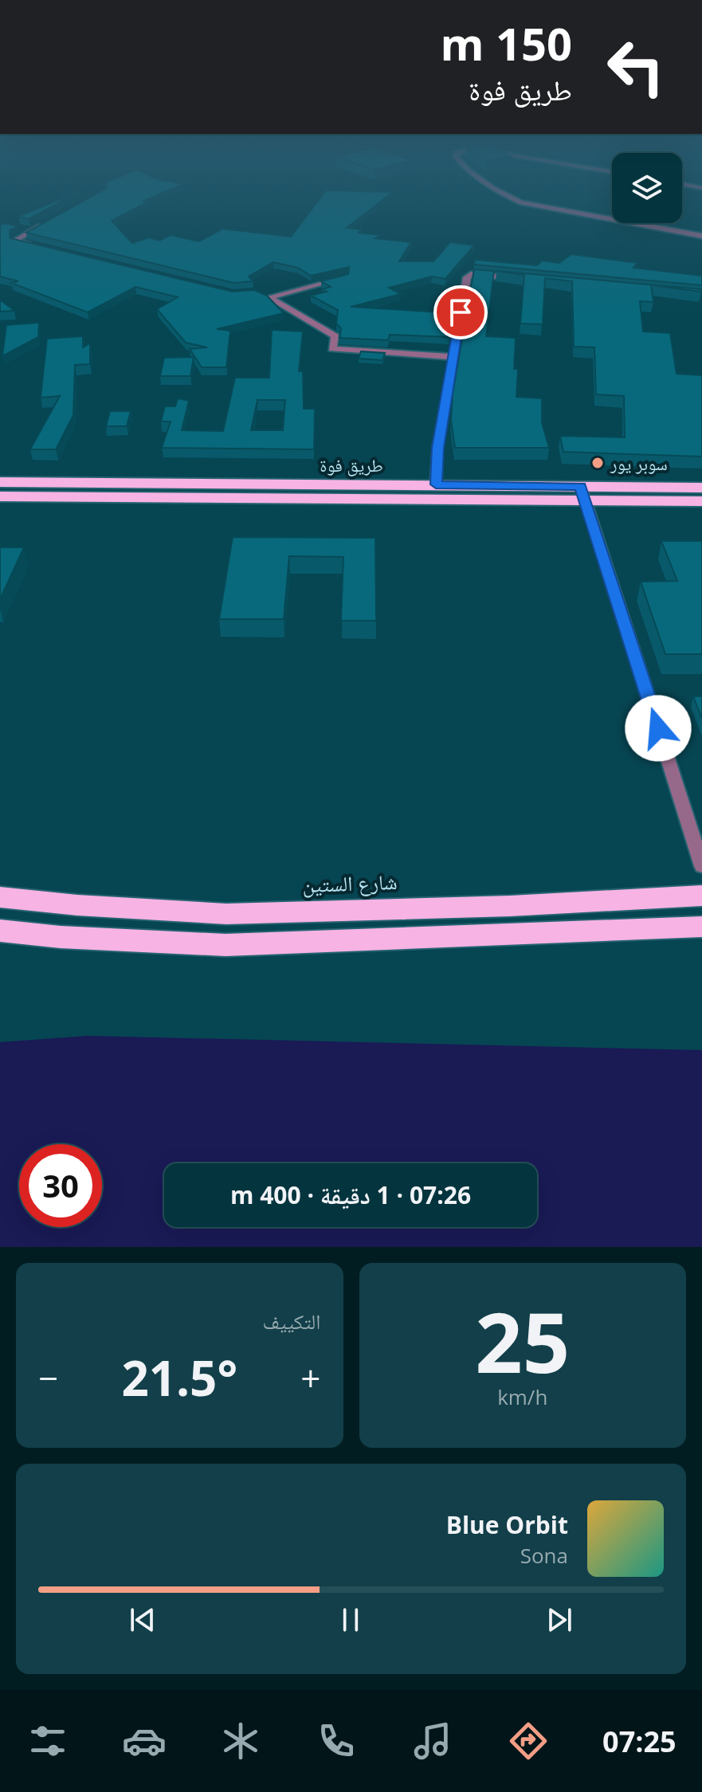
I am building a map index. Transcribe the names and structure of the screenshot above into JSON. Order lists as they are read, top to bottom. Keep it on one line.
{"streets":{"highway":["طريق فوة","شارع الستين"]},"places":["سوبر يور"],"page":{"turn":["150 m","طريق فوة"],"limit":"30","trip":"07:26 · 1 دقيقة · 400 m","tile":[["25","km/h"],"التكييف"],"heat":["−","21.5°","+"],"song":["Blue Orbit","Sona"],"tabs":"07:25"}}
